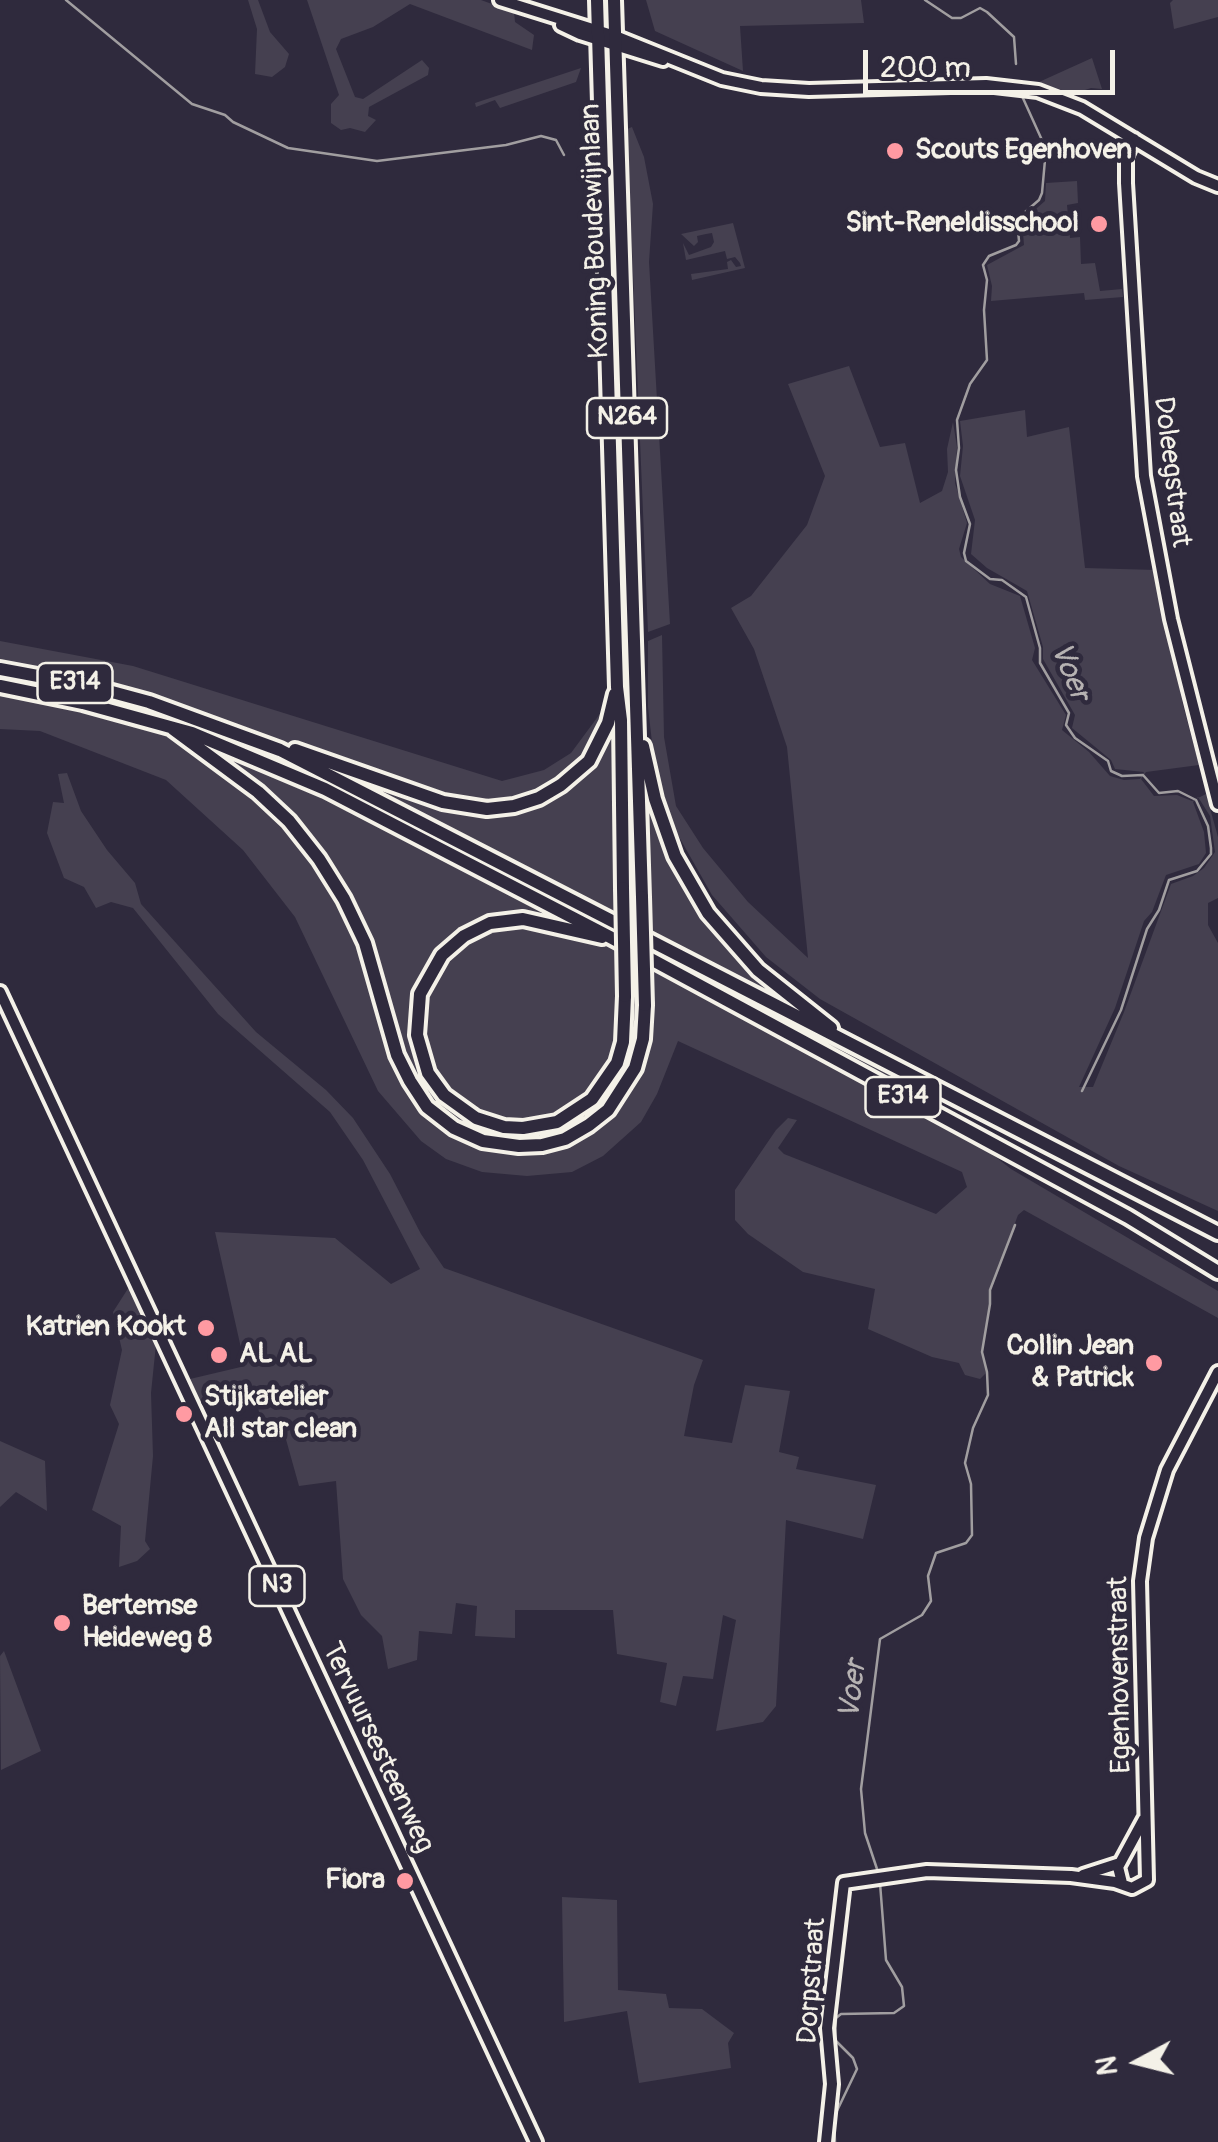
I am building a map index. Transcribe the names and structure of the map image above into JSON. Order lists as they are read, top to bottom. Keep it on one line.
{"streets":{"highway":["Koning Boudewijnlaan","N264","E314"],"main road":["Doleegstraat","N3","Egenhovenstraat","Tervuursesteenweg","Dorpstraat"]},"crossings":[["Koning Boudewijnlaan","E314"]],"water":["Voer"],"places":["Scouts Egenhoven","Sint-Reneldisschool","Katrien Kookt","AL AL","Collin Jean & Patrick","Stijkatelier All star clean","Bertemse Heideweg 8","Fiora"],"scale_bar":"200 m","north":"left"}
